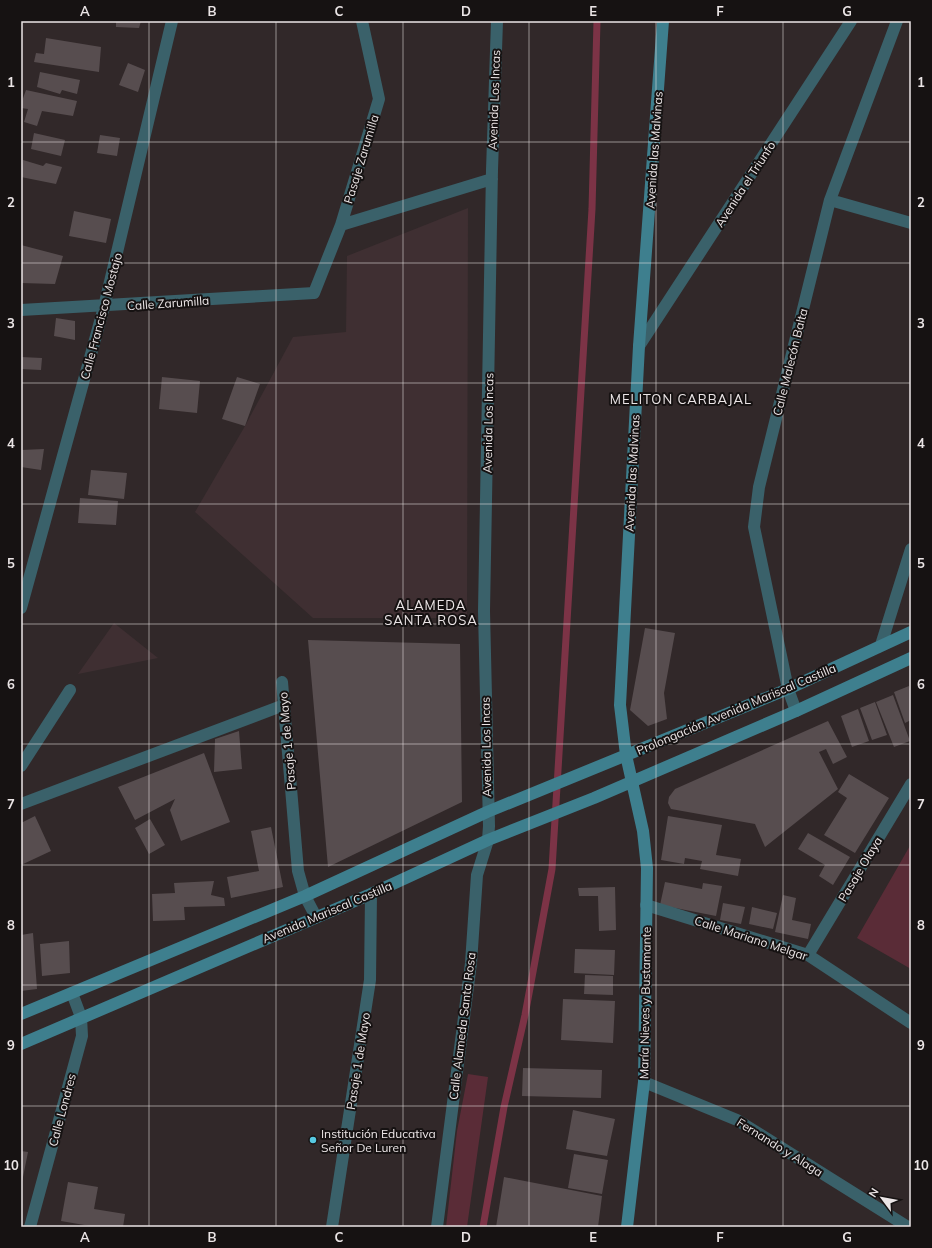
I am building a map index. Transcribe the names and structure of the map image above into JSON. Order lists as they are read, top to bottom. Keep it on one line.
{"streets":{"main road":["Avenida las Malvinas","Prolongación Avenida Mariscal Castilla","Avenida Mariscal Castilla","María Nieves y Bustamante"],"street":["Avenida Los Incas","Pasaje Zarumilla","Avenida el Triunfo","Calle Zarumilla","Calle Francisco Mostajo","Calle Malecón Balta","Pasaje 1 de Mayo","Pasaje Olaya","Calle Mariano Melgar","Calle Alameda Santa Rosa","Calle Londres","Fernando y Alaga"]},"crossings":[["Avenida Los Incas","Avenida Mariscal Castilla"],["Avenida Los Incas","Calle Alameda Santa Rosa"],["Avenida las Malvinas","Avenida el Triunfo"],["Avenida las Malvinas","Prolongación Avenida Mariscal Castilla"],["Avenida las Malvinas","Avenida Mariscal Castilla"],["Avenida las Malvinas","María Nieves y Bustamante"],["Pasaje Zarumilla","Calle Zarumilla"],["Calle Zarumilla","Calle Francisco Mostajo"],["Calle Malecón Balta","Prolongación Avenida Mariscal Castilla"],["Prolongación Avenida Mariscal Castilla","Avenida Mariscal Castilla"],["Prolongación Avenida Mariscal Castilla","María Nieves y Bustamante"],["Pasaje 1 de Mayo","Avenida Mariscal Castilla"],["Pasaje Olaya","Calle Mariano Melgar"],["Avenida Mariscal Castilla","María Nieves y Bustamante"],["Avenida Mariscal Castilla","Calle Alameda Santa Rosa"],["Avenida Mariscal Castilla","Calle Londres"],["Calle Mariano Melgar","María Nieves y Bustamante"],["María Nieves y Bustamante","Fernando y Alaga"]],"districts":["MELITON CARBAJAL","ALAMEDA SANTA ROSA"],"places":["Institución Educativa Señor De Luren"],"north":"top left","grid":{"columns":["A","B","C","D","E","F","G"],"rows":["1","2","3","4","5","6","7","8","9","10"]}}
